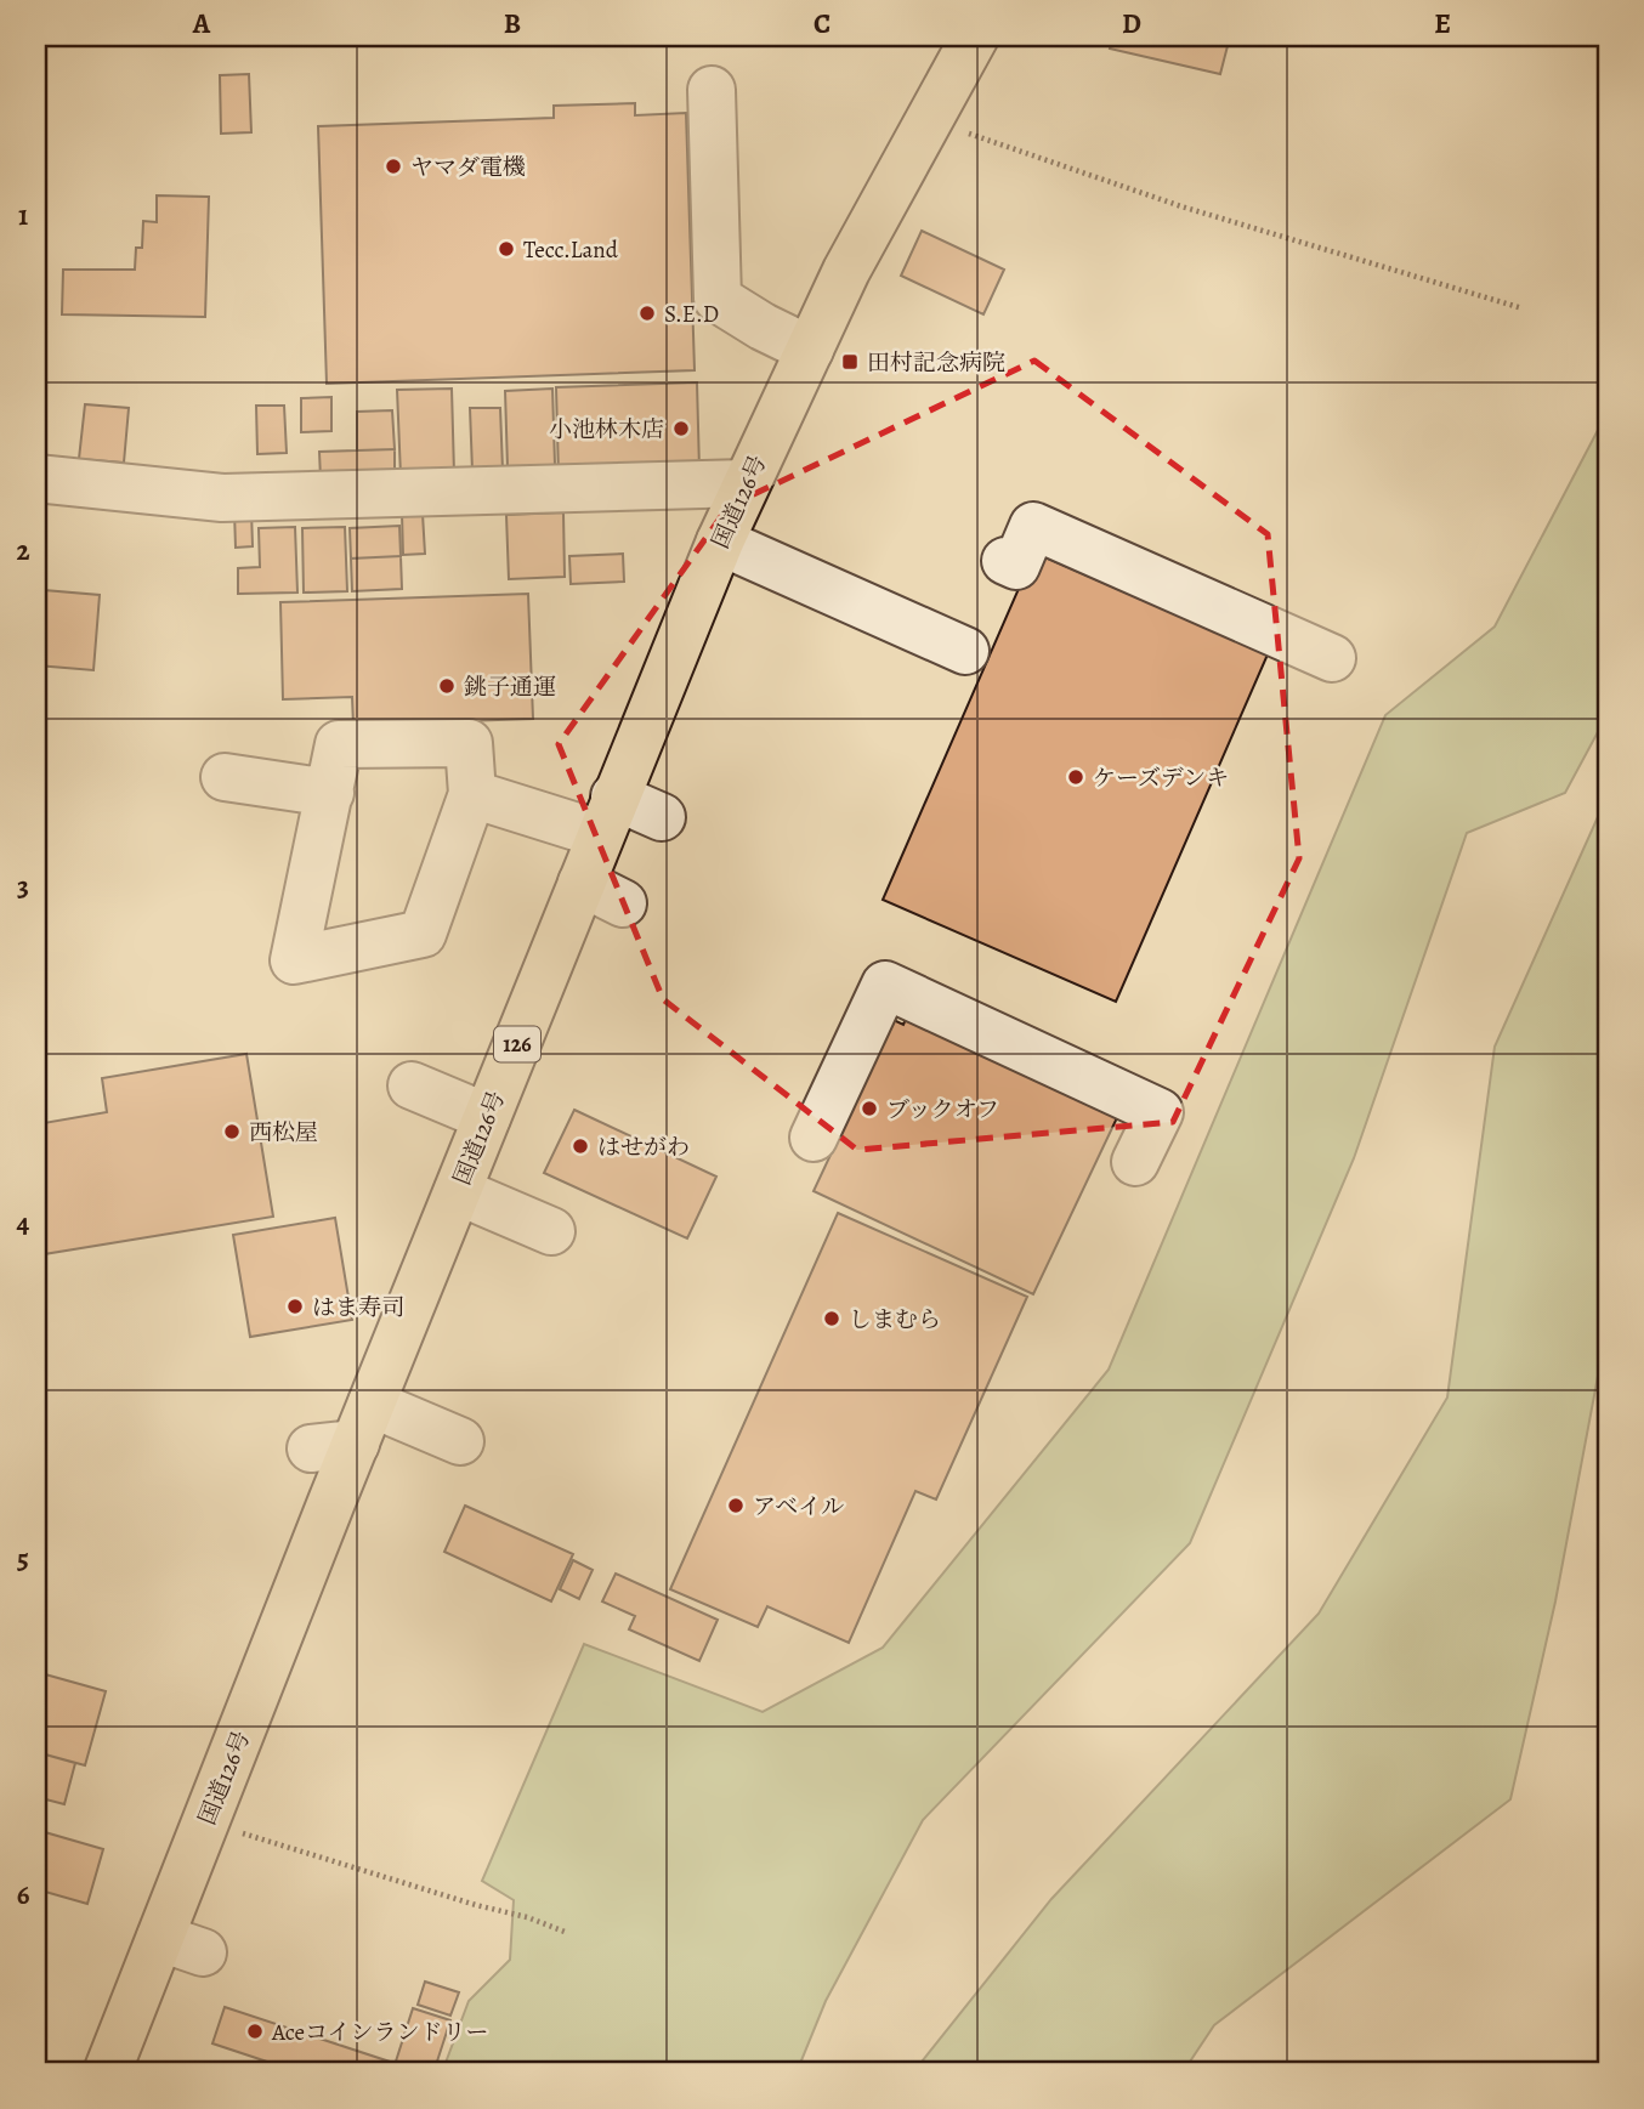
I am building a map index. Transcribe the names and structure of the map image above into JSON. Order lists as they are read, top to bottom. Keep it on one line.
{"streets":{"highway":["国道126号","126"]},"places":{"other":["ヤマダ電機","Tecc.Land","S.E.D","小池林木店","銚子通運","ケーズデンキ","ブックオフ","西松屋","はせがわ","はま寿司","しまむら","アベイル","Aceコインランドリー"],"transit":["田村記念病院"]},"grid":{"columns":["A","B","C","D","E"],"rows":["1","2","3","4","5","6"]}}
